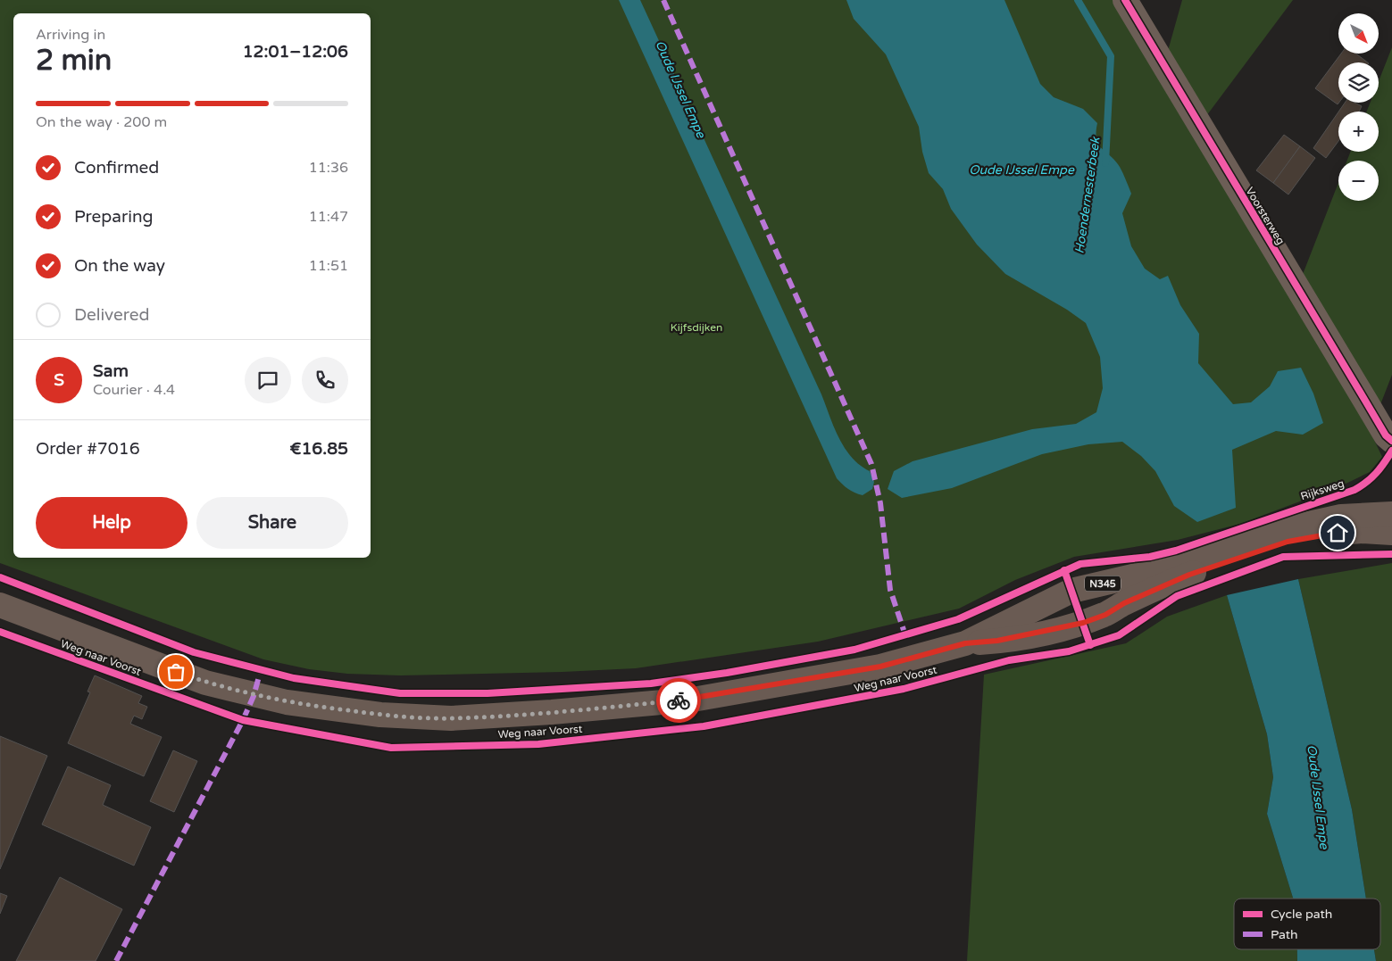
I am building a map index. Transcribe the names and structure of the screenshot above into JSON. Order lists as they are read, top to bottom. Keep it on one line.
{"streets":{"main road":["N345","Weg naar Voorst"],"street":["Voorsterweg"],"cycle path":["Rijksweg"]},"crossings":[["N345","Weg naar Voorst"]],"water":["Oude IJssel Empe","Hoendernesterbeek"],"parks":["Kijfsdijken"],"legend":["Cycle path","Path"],"north":"bottom right","page":{"map_buttons":["+","−"],"heading":["2 min","Arriving in","12:01–12:06"],"panel":["Sam","Courier · 4.4","Order #7016","€16.85"],"bar":"On the way · 200 m","list":[["Confirmed","11:36"],["Preparing","11:47"],["On the way","11:51"],"Delivered"],"round":"S","buttons":["Help","Share"]}}
